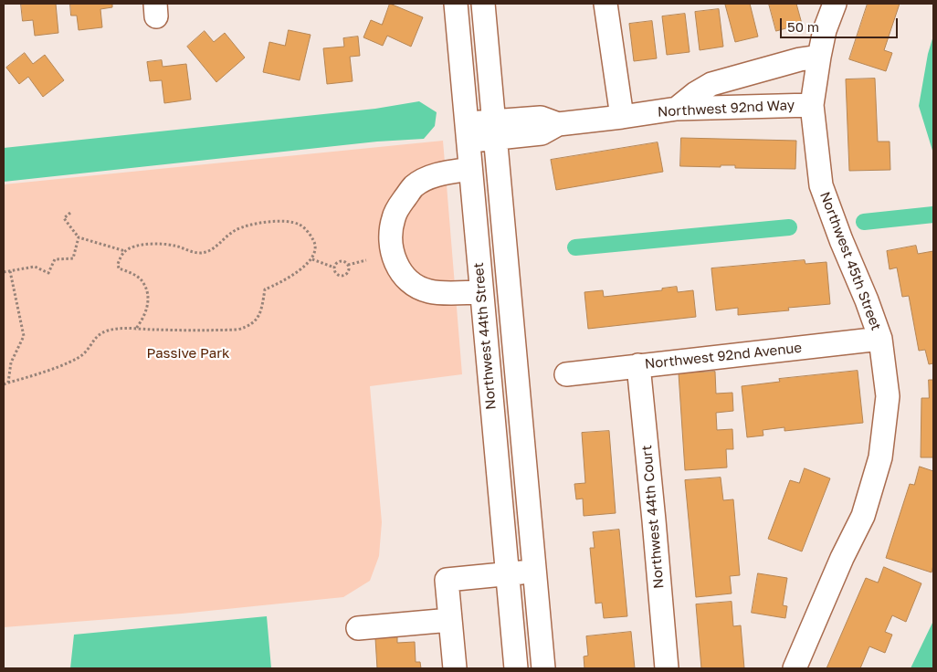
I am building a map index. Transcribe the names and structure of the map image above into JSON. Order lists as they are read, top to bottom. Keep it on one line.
{"streets":{"street":["Northwest 92nd Way","Northwest 45th Street","Northwest 44th Street","Northwest 92nd Avenue","Northwest 44th Court"]},"crossings":[["Northwest 92nd Way","Northwest 45th Street"],["Northwest 92nd Way","Northwest 44th Street"],["Northwest 45th Street","Northwest 92nd Avenue"],["Northwest 92nd Avenue","Northwest 44th Court"]],"parks":["Passive Park"],"scale_bar":"50 m"}
